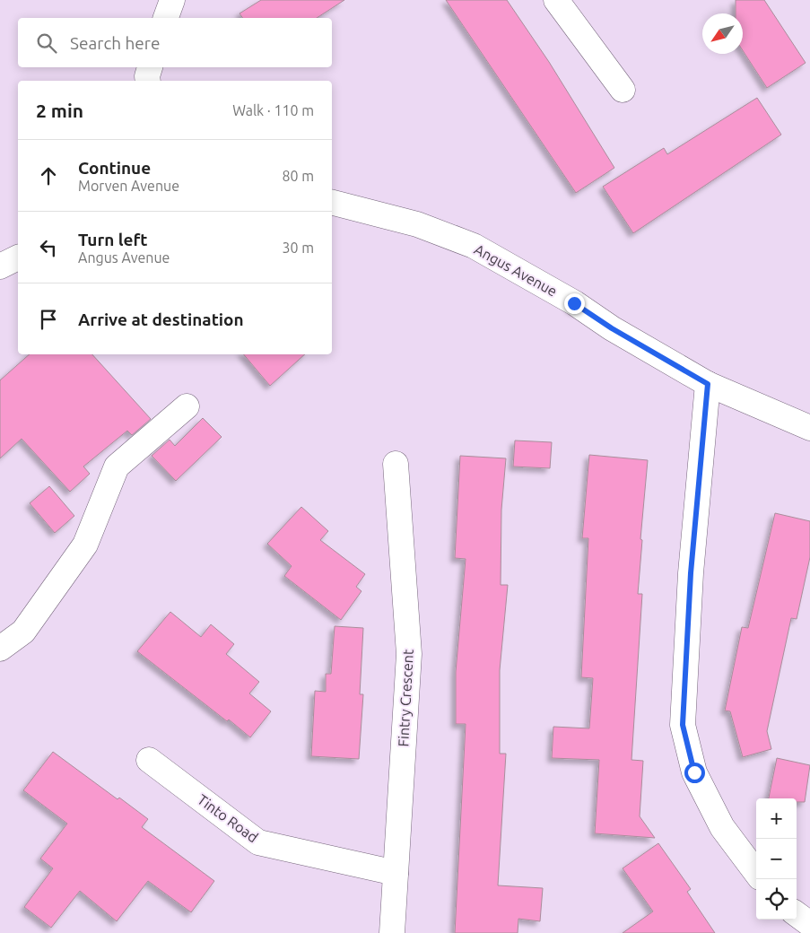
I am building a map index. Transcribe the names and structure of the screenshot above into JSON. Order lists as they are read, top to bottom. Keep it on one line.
{"streets":{"street":["Angus Avenue","Fintry Crescent","Tinto Road"]},"crossings":[["Fintry Crescent","Tinto Road"]],"north":"bottom left","page":{"search":"Search here","heading":["2 min","Walk · 110 m"],"list":[["Continue","Morven Avenue","80 m"],["Turn left","Angus Avenue","30 m"],"Arrive at destination"],"map_buttons":["+","−"]}}
